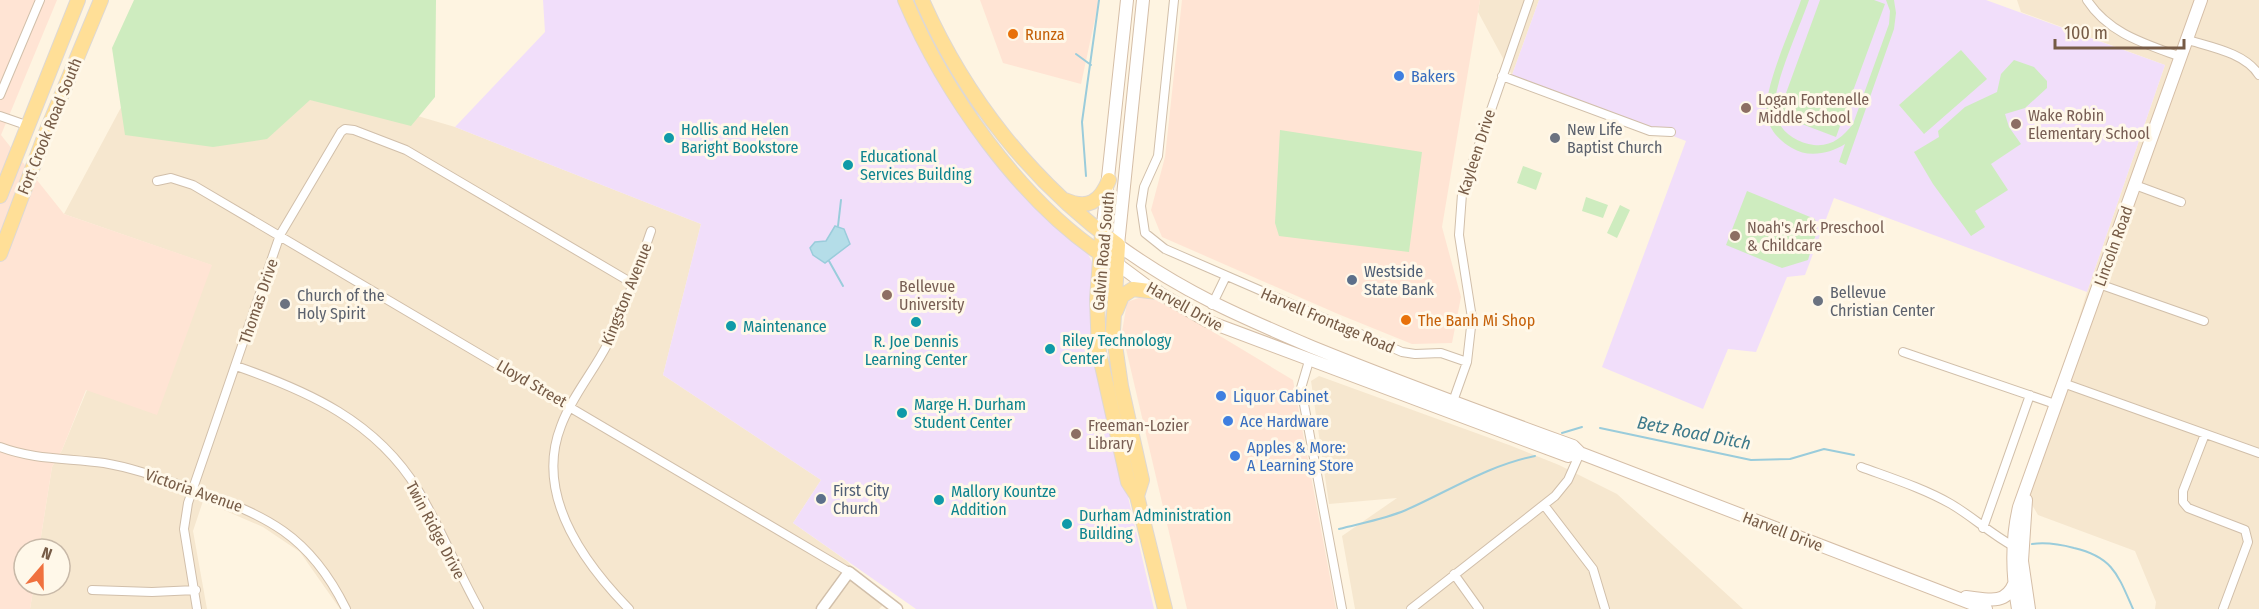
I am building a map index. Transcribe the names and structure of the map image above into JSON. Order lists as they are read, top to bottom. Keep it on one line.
{"streets":{"main road":["Fort Crook Road South","Lincoln Road","Galvin Road South","Harvell Drive"],"street":["Kayleen Drive","Kingston Avenue","Thomas Drive","Harvell Frontage Road","Lloyd Street","Victoria Avenue","Twin Ridge Drive"]},"crossings":[["Kayleen Drive","Harvell Drive"],["Kayleen Drive","Harvell Frontage Road"],["Galvin Road South","Harvell Drive"],["Kingston Avenue","Thomas Drive"],["Kingston Avenue","Lloyd Street"],["Thomas Drive","Lloyd Street"],["Thomas Drive","Victoria Avenue"],["Thomas Drive","Twin Ridge Drive"]],"water":["Betz Road Ditch"],"places":["Runza","Bakers","Logan Fontenelle Middle School","Wake Robin Elementary School","Hollis and Helen Baright Bookstore","New Life Baptist Church","Educational Services Building","Noah's Ark Preschool & Childcare","Westside State Bank","Bellevue University","Bellevue Christian Center","Church of the Holy Spirit","The Banh Mi Shop","R. Joe Dennis Learning Center","Maintenance","Riley Technology Center","Liquor Cabinet","Marge H. Durham Student Center","Ace Hardware","Freeman-Lozier Library","Apples & More: A Learning Store","First City Church","Mallory Kountze Addition","Durham Administration Building"],"scale_bar":"100 m","north":"top"}
